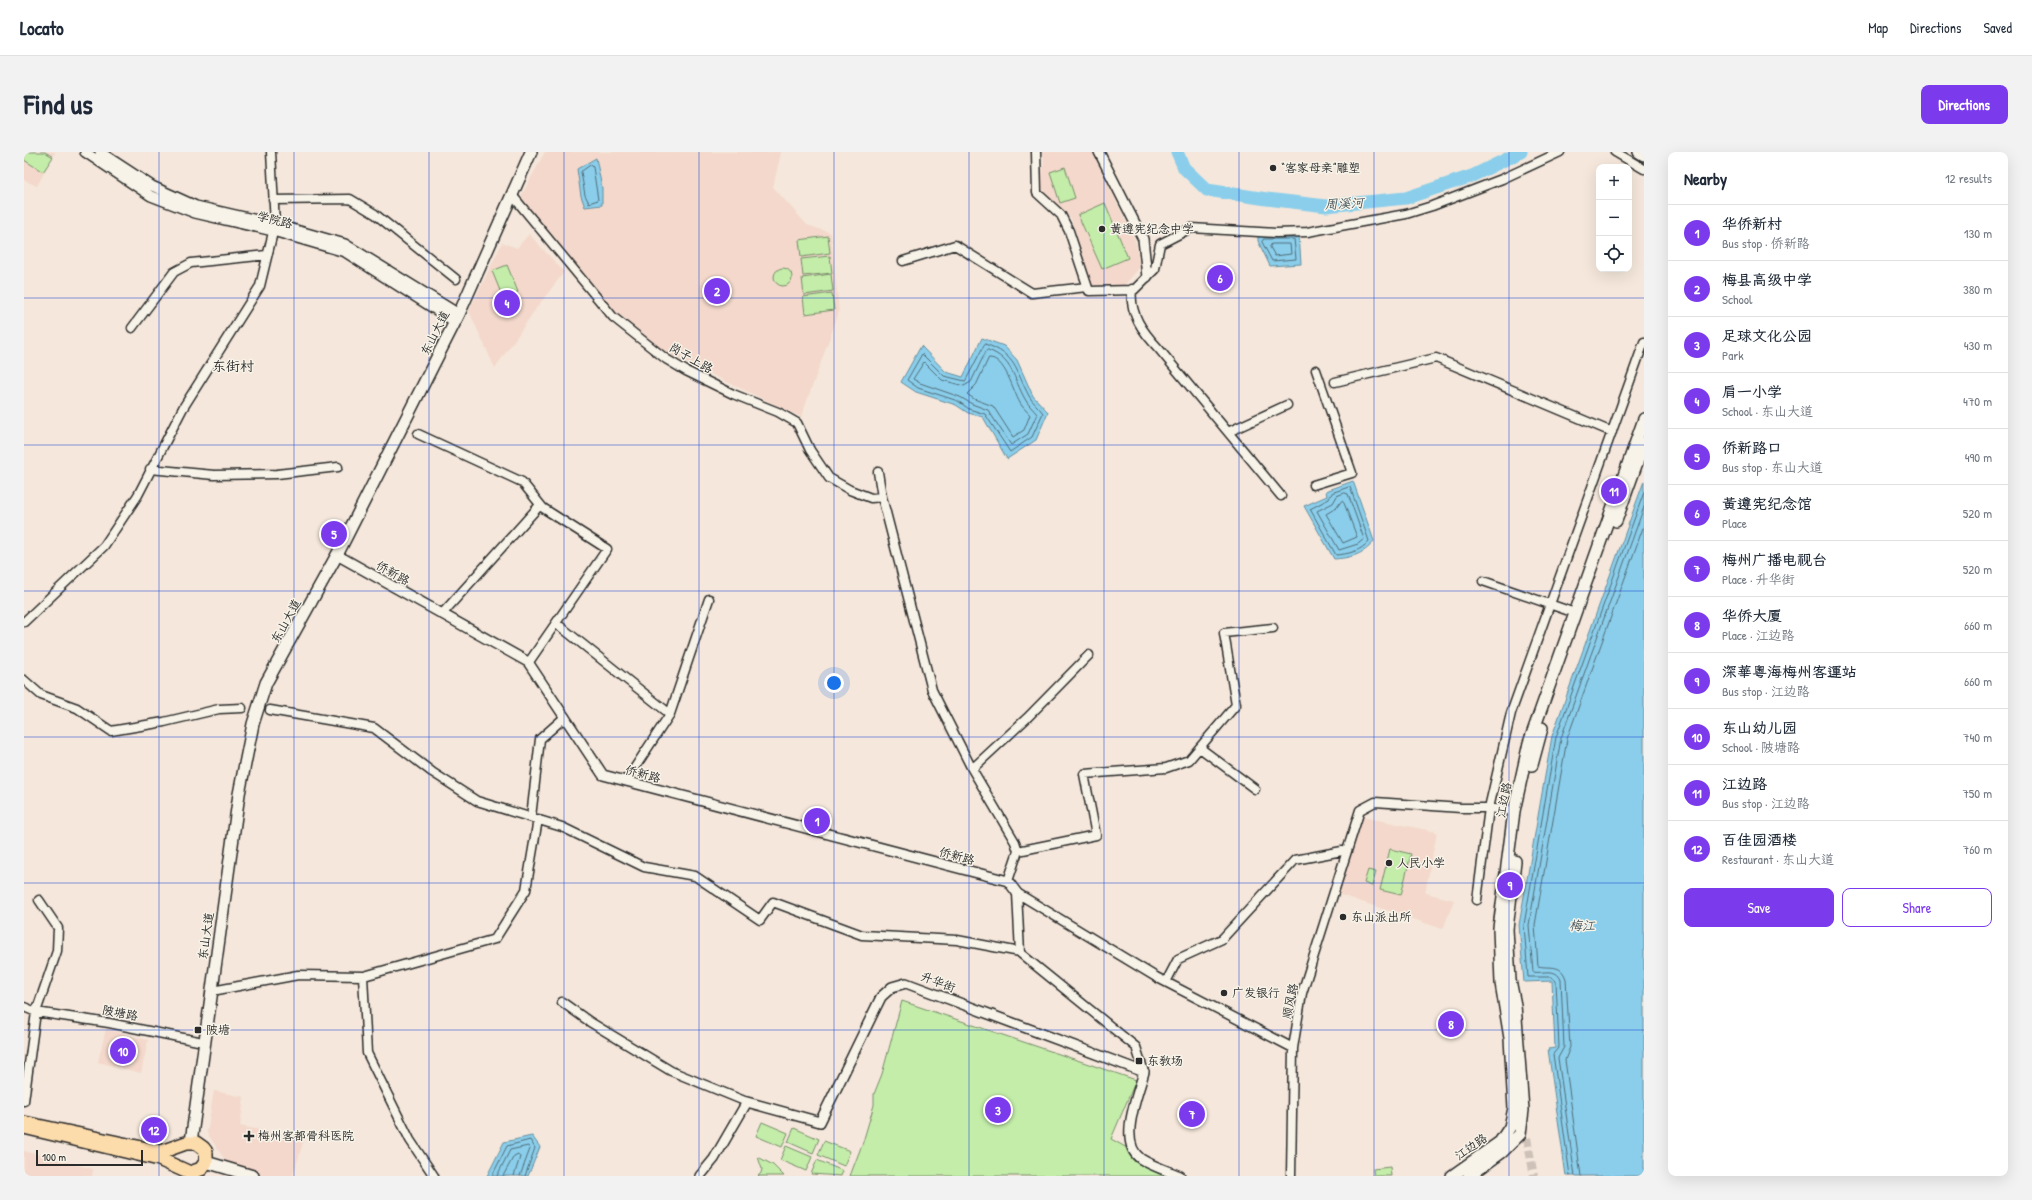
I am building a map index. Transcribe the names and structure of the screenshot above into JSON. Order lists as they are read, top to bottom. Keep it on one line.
{"streets":{"main road":["东山大道","江边路"],"street":["学院路","岗子上路","侨新路","升华街","顺风路","陂塘路"]},"crossings":[["学院路","东山大道"],["东山大道","岗子上路"],["东山大道","侨新路"],["江边路","顺风路"]],"districts":["东街村"],"water":["周溪河","梅江"],"places":{"other":["“客家母亲”雕塑","黄遵宪纪念中学","人民小学","东山派出所","广发银行"],"transit":["陂塘","东教场"],"health":["梅州客都骨科医院"]},"scale_bar":"100 m","page":{"header":"Locato","nav":["Map","Directions","Saved"],"title":"Find us","buttons":["Directions",["Save","Share"]],"heading":["Nearby","12 results"],"map_buttons":["+","−"],"list":[{"mark":"1","name":"华侨新村","note":"Bus stop · 侨新路","value":"130 m"},{"mark":"2","name":"梅县高级中学","note":"School","value":"380 m"},{"mark":"3","name":"足球文化公园","note":"Park","value":"430 m"},{"mark":"4","name":"肩一小学","note":"School · 东山大道","value":"470 m"},{"mark":"5","name":"侨新路口","note":"Bus stop · 东山大道","value":"490 m"},{"mark":"6","name":"黄遵宪纪念馆","note":"Place","value":"520 m"},{"mark":"7","name":"梅州广播电视台","note":"Place · 升华街","value":"520 m"},{"mark":"8","name":"华侨大厦","note":"Place · 江边路","value":"660 m"},{"mark":"9","name":"深華粵海梅州客運站","note":"Bus stop · 江边路","value":"660 m"},{"mark":"10","name":"东山幼儿园","note":"School · 陂塘路","value":"740 m"},{"mark":"11","name":"江边路","note":"Bus stop · 江边路","value":"750 m"},{"mark":"12","name":"百佳园酒楼","note":"Restaurant · 东山大道","value":"760 m"}],"pins":["6","2","4","11","5","1","9","8","10","3","7","12"],"scale":"100 m"}}
